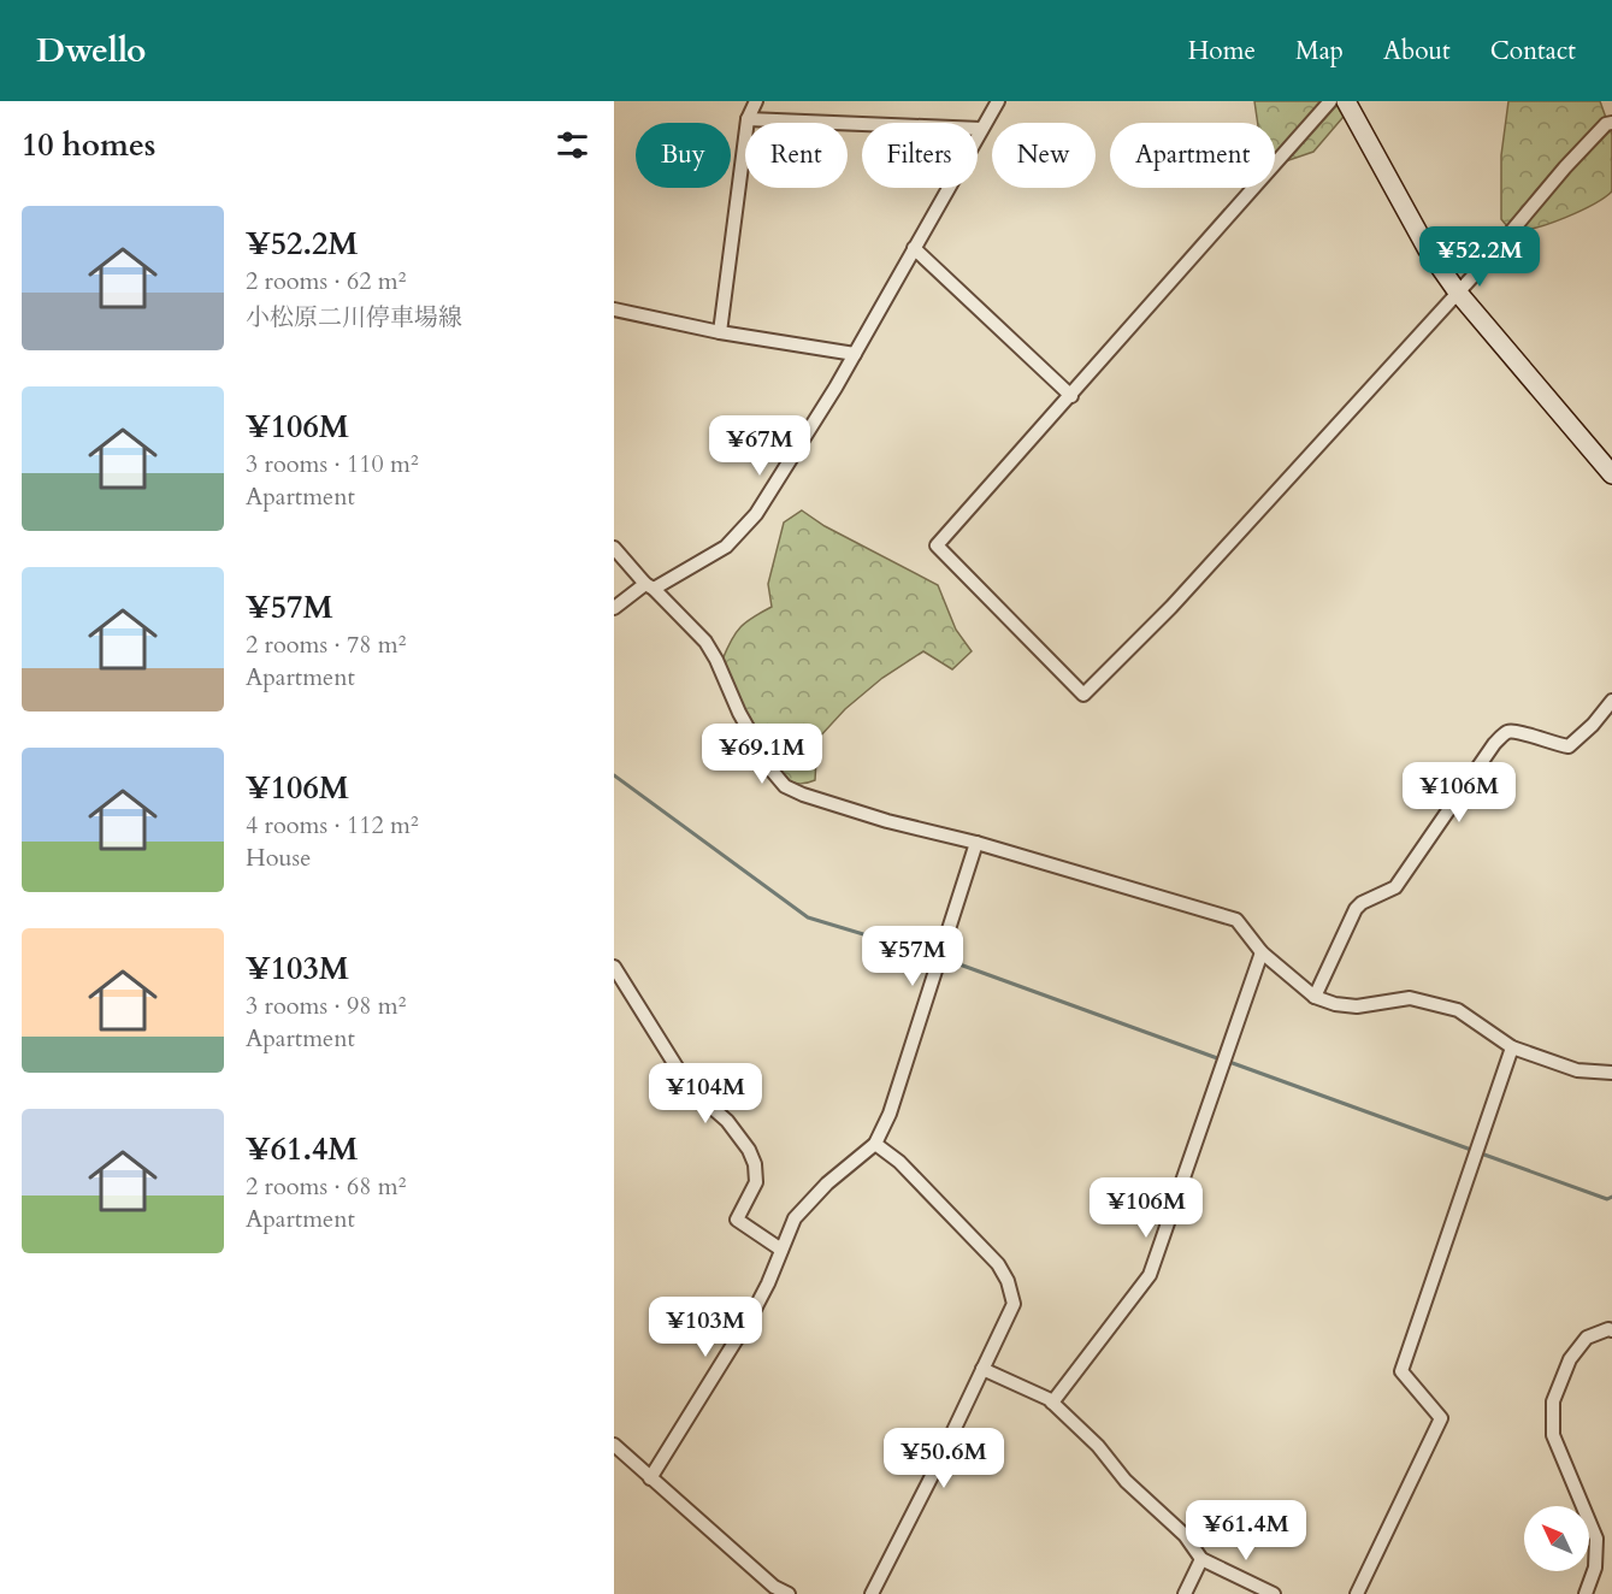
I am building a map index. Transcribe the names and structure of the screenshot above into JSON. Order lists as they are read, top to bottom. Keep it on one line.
{"north":"top left","page":{"header":"Dwello","nav":["Home","Map","About","Contact"],"heading":"10 homes","chip":["Buy","Rent","Filters","New","Apartment"],"list":[{"name":"¥52.2M","note":"2 rooms · 62 m² · 小松原二川停車場線"},{"name":"¥106M","note":"3 rooms · 110 m² · Apartment"},{"name":"¥57M","note":"2 rooms · 78 m² · Apartment"},{"name":"¥106M","note":"4 rooms · 112 m² · House"},{"name":"¥103M","note":"3 rooms · 98 m² · Apartment"},{"name":"¥61.4M","note":"2 rooms · 68 m² · Apartment"}],"price":["¥52.2M","¥67M","¥69.1M","¥106M","¥57M","¥104M","¥106M","¥103M","¥50.6M","¥61.4M"]}}
